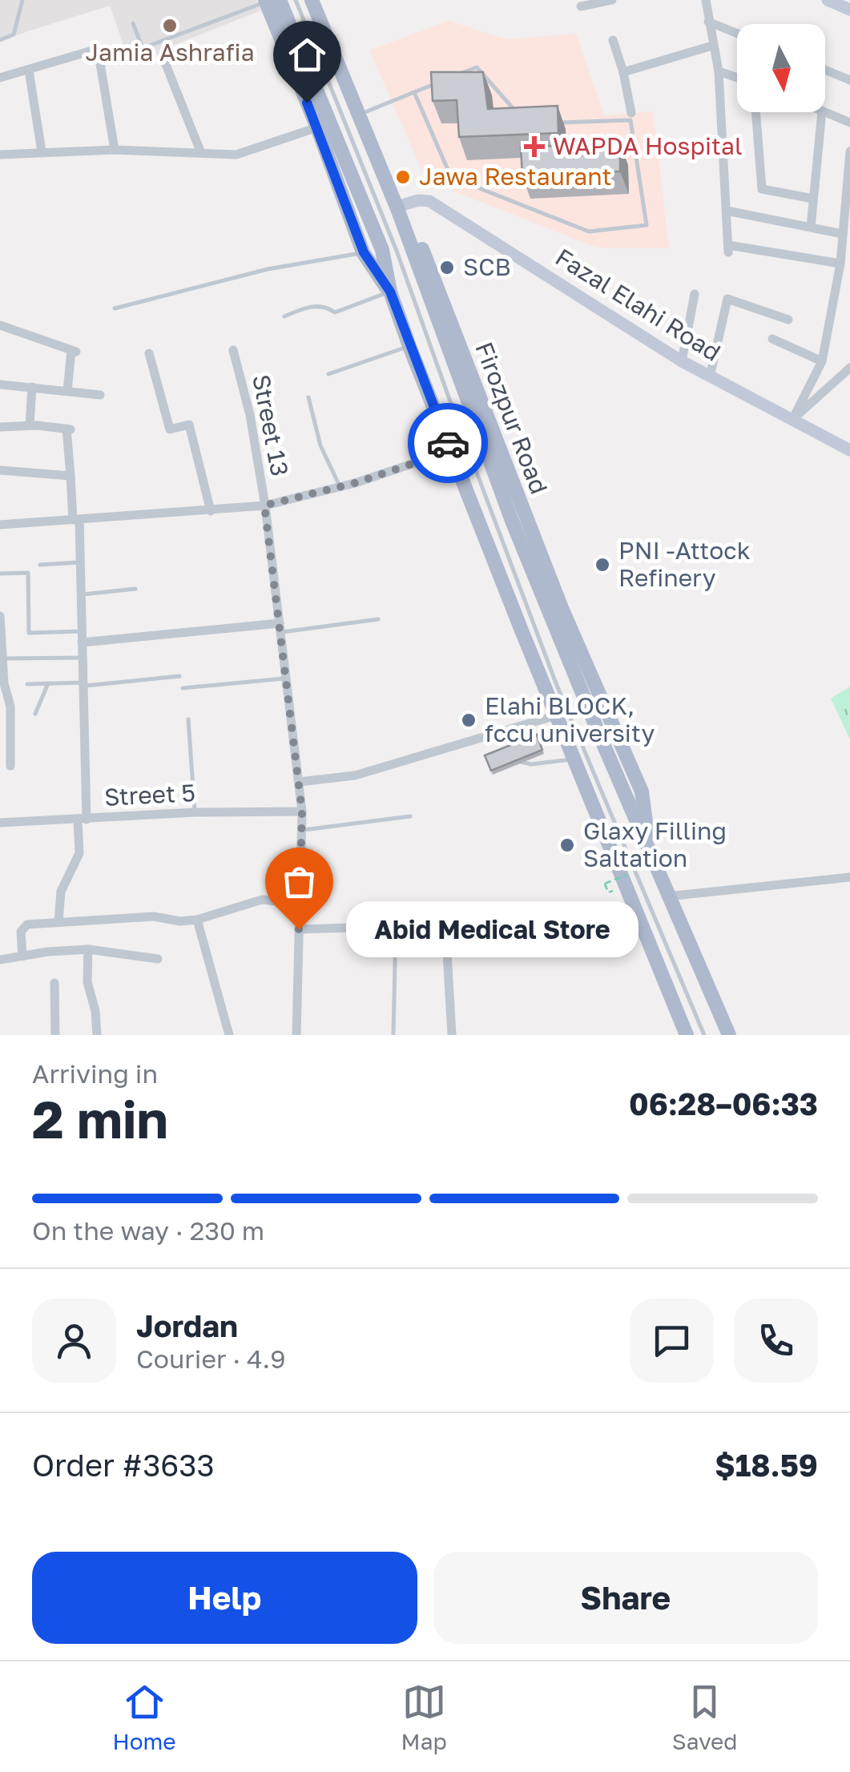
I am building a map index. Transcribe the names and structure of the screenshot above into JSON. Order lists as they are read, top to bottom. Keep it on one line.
{"streets":{"main road":["Firozpur Road"],"street":["Fazal Elahi Road","Street 13","Street 5"]},"crossings":[["Fazal Elahi Road","Firozpur Road"],["Street 13","Street 5"]],"places":{"other":["Jamia Ashrafia","Jawa Restaurant","SCB","PNI -Attock Refinery","Elahi BLOCK, fccu university","Glaxy Filling Saltation","Abid Medical Store"],"health":["WAPDA Hospital"]},"north":"bottom","page":{"bubble":"Abid Medical Store","heading":["2 min","Arriving in","06:28–06:33"],"panel":["Jordan","Courier · 4.9","Order #3633","$18.59"],"bar":"On the way · 230 m","buttons":["Help","Share"],"tabs":["Home","Map","Saved"]}}
